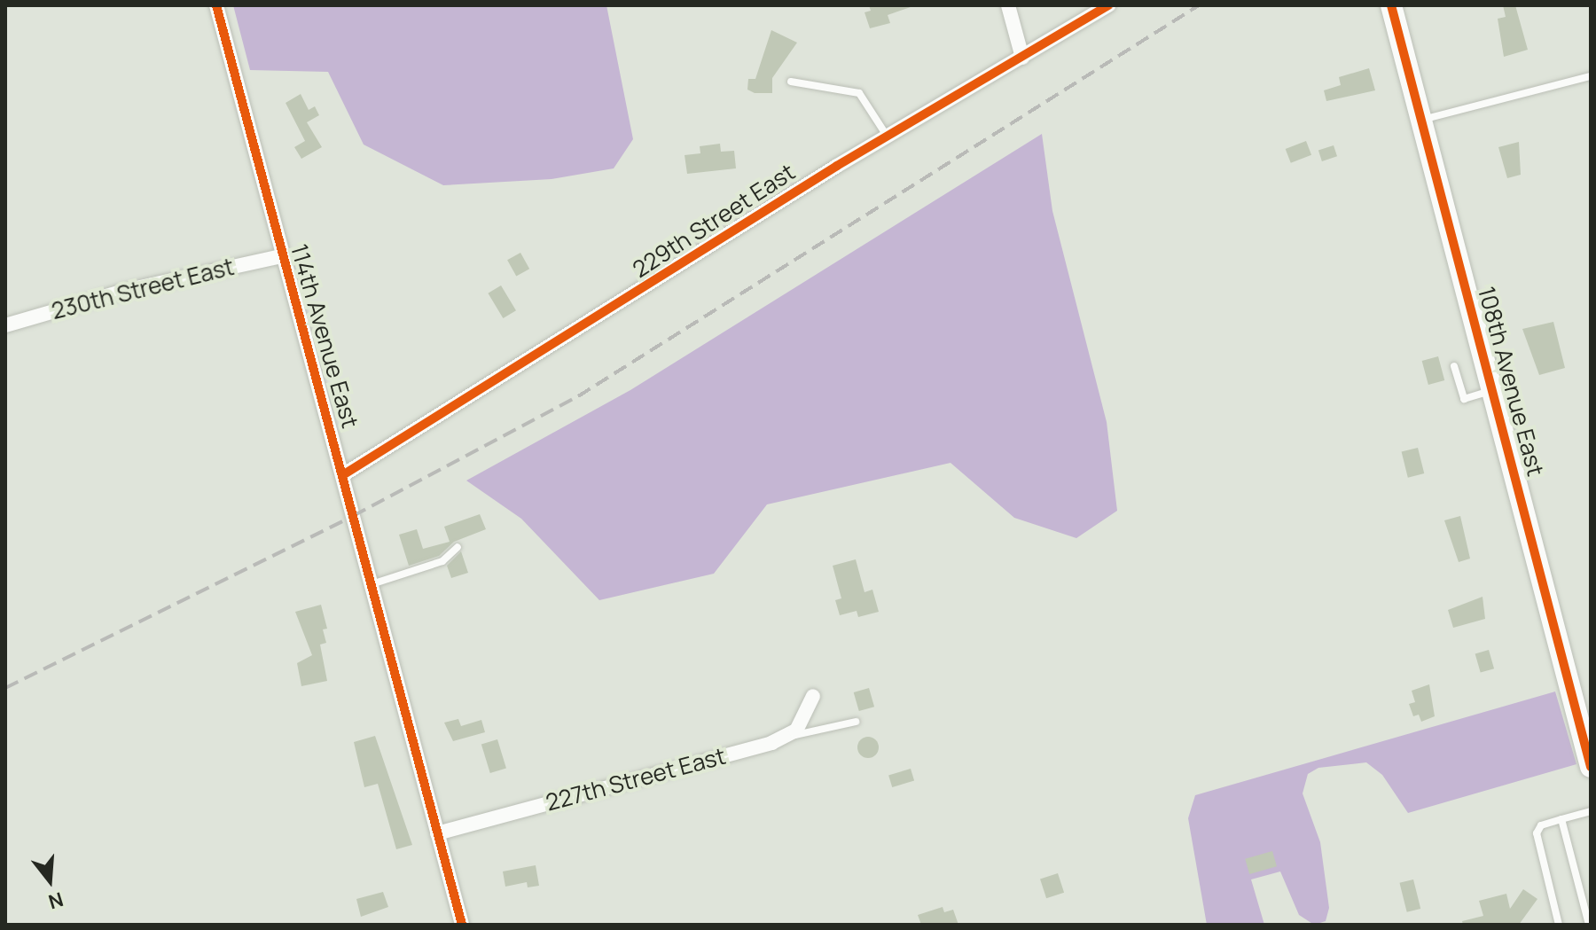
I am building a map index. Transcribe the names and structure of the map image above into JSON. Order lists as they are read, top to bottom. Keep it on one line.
{"streets":{"street":["229th Street East","230th Street East","114th Avenue East","108th Avenue East","227th Street East"]},"crossings":[["229th Street East","114th Avenue East"],["230th Street East","114th Avenue East"],["114th Avenue East","227th Street East"]],"north":"bottom"}
